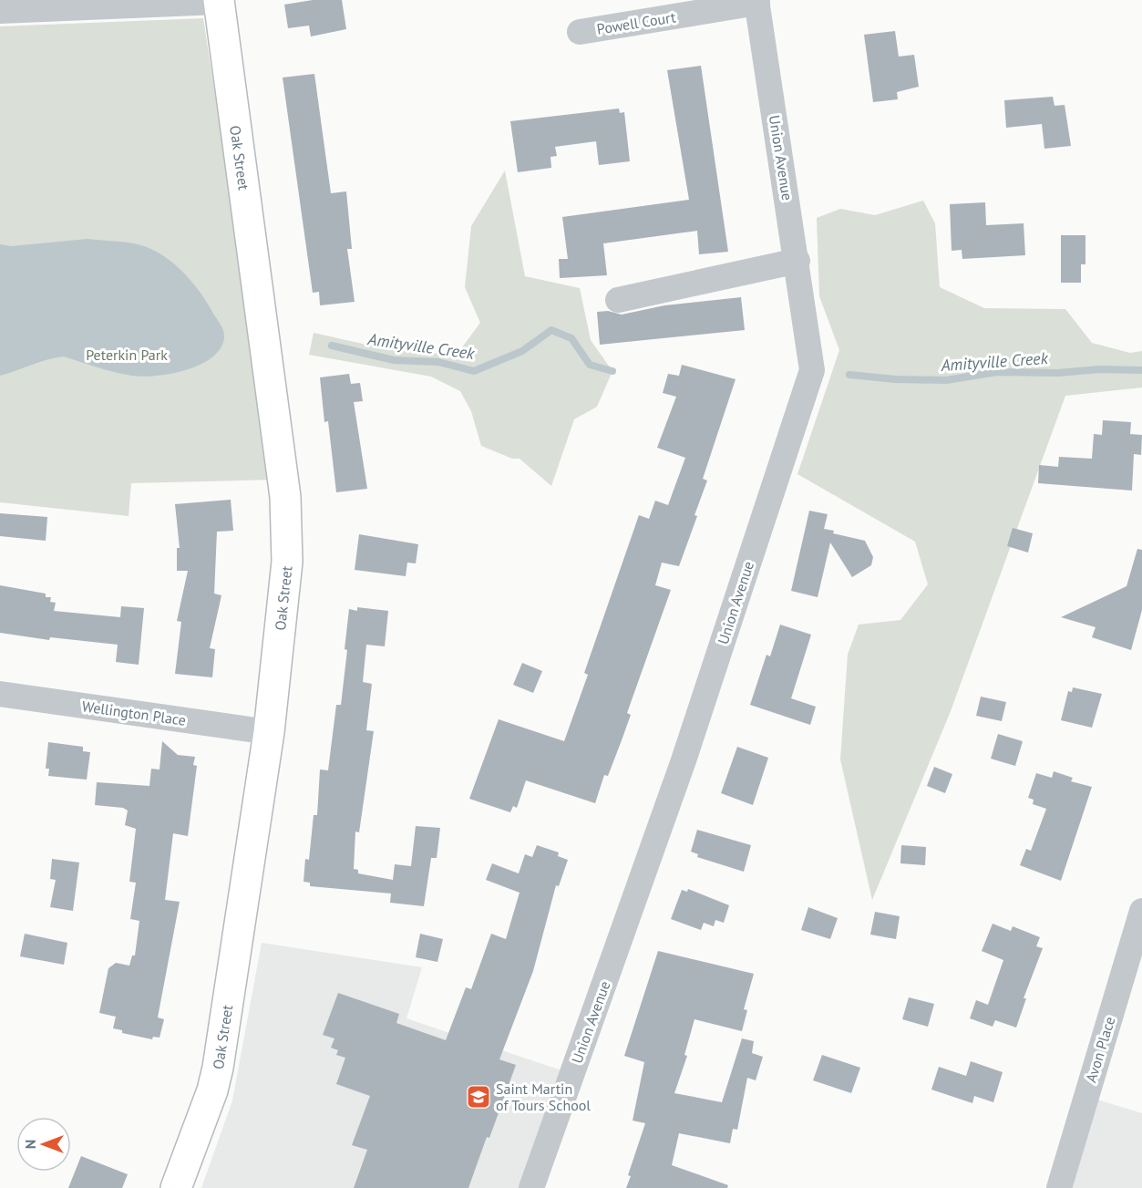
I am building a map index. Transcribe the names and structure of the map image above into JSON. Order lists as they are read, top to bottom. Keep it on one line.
{"streets":{"main road":["Oak Street"],"street":["Powell Court","Union Avenue","Wellington Place","Avon Place"]},"crossings":[["Powell Court","Union Avenue"],["Oak Street","Wellington Place"]],"water":["Amityville Creek"],"parks":["Peterkin Park"],"places":{"school or university":["Saint Martin of Tours School"]},"north":"left"}
